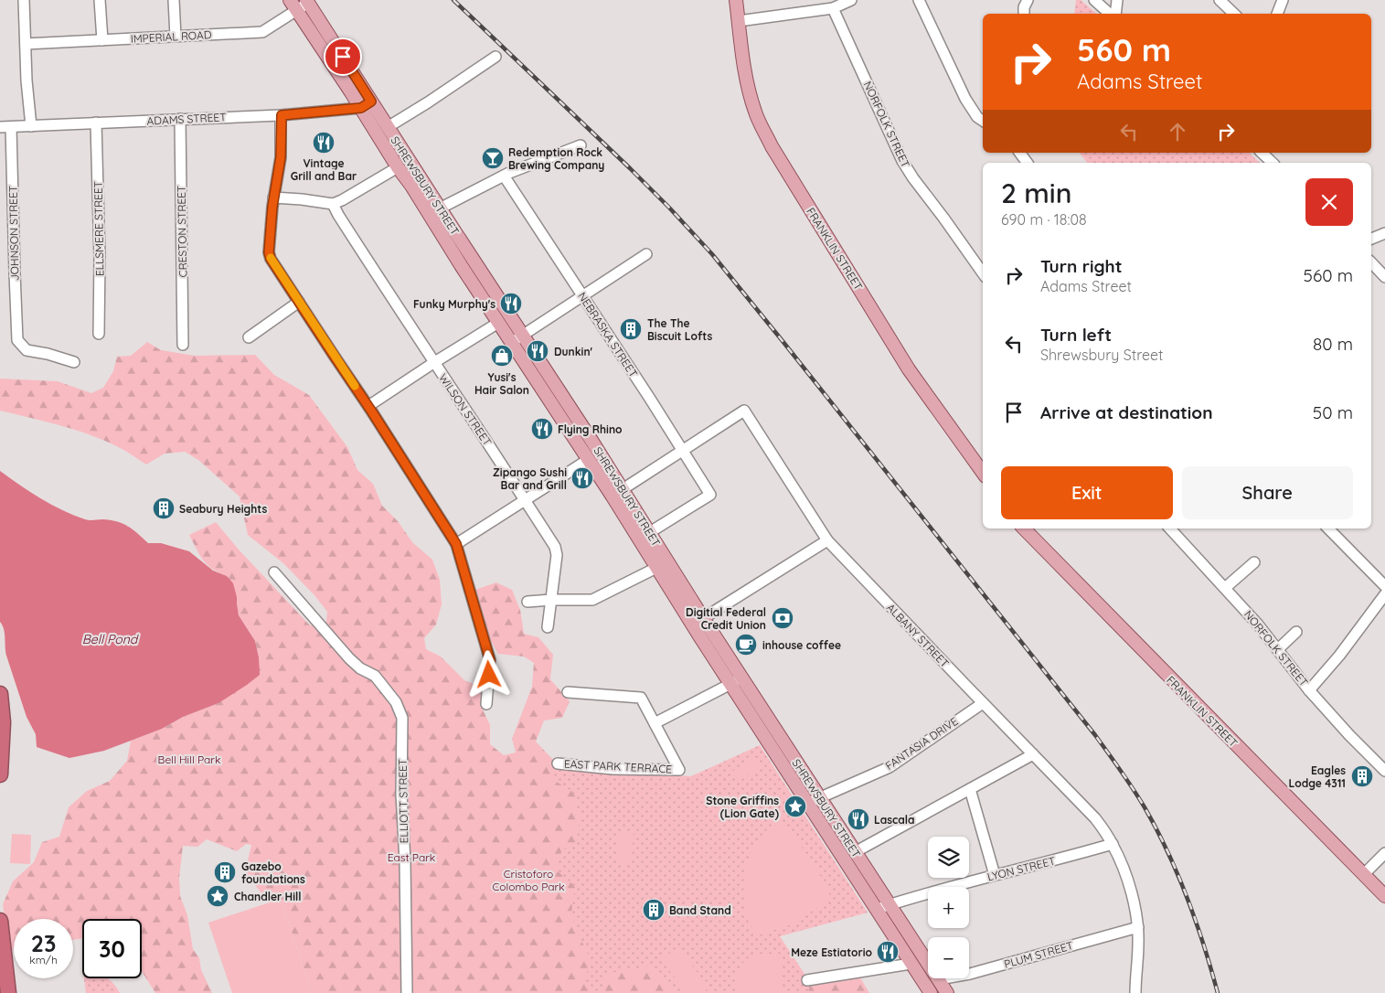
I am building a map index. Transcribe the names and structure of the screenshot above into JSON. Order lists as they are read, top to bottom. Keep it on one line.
{"streets":{"main road":["SHREWSBURY STREET","FRANKLIN STREET"],"street":["IMPERIAL ROAD","ADAMS STREET","NORFOLK STREET","ELLSMERE STREET","CRESTON STREET","JOHNSON STREET","NEBRASKA STREET","WILSON STREET","ALBANY STREET","FANTASIA DRIVE","EAST PARK TERRACE","ELLIOTT STREET","LYON STREET","PLUM STREET"]},"crossings":[["IMPERIAL ROAD","SHREWSBURY STREET"],["ADAMS STREET","SHREWSBURY STREET"],["ADAMS STREET","ELLSMERE STREET"],["ADAMS STREET","CRESTON STREET"],["ADAMS STREET","JOHNSON STREET"],["SHREWSBURY STREET","NEBRASKA STREET"],["SHREWSBURY STREET","FANTASIA DRIVE"],["SHREWSBURY STREET","LYON STREET"],["SHREWSBURY STREET","PLUM STREET"],["NEBRASKA STREET","ALBANY STREET"],["ALBANY STREET","FANTASIA DRIVE"],["ALBANY STREET","LYON STREET"],["ALBANY STREET","PLUM STREET"]],"water":["Bell Pond"],"parks":["Bell Hill Park","East Park","Cristoforo Colombo Park"],"places":{"restaurant":["Vintage Grill and Bar","Funky Murphy's","Dunkin'","Flying Rhino","Zipango Sushi Bar and Grill","Lascala","Meze Estiatorio"],"bar":["Redemption Rock Brewing Company"],"building":["The The Biscuit Lofts","Seabury Heights","Eagles Lodge 4311","Gazebo foundations","Band Stand"],"shop":["Yusi's Hair Salon"],"bank":["Digitial Federal Credit Union"],"cafe":["inhouse coffee"],"place":["Stone Griffins (Lion Gate)","Chandler Hill"]},"page":{"turn":["560 m","Adams Street"],"heading":["2 min","690 m · 18:08"],"list":[{"name":"Turn right","note":"Adams Street","value":"560 m"},{"name":"Turn left","note":"Shrewsbury Street","value":"80 m"},{"name":"Arrive at destination","value":"50 m"}],"buttons":["Exit","Share"],"map_buttons":["+","−"],"speed":"23 km/h","limit":"30"}}
